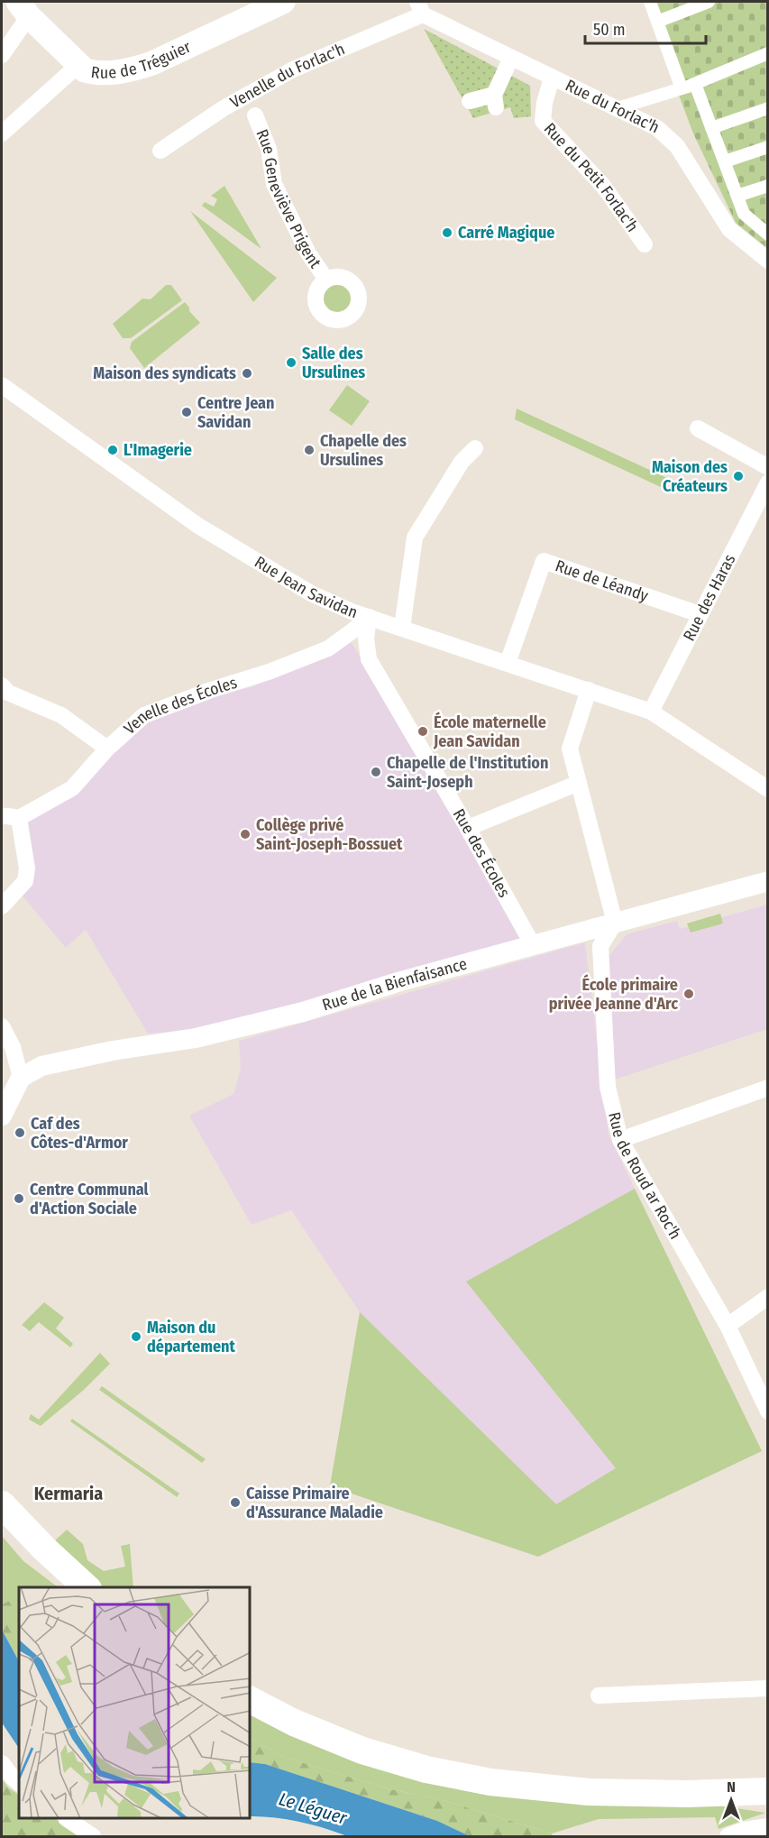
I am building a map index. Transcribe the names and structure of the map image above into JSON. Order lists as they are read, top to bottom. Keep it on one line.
{"streets":{"main road":["Rue de Tréguier"],"street":["Venelle du Forlac'h","Rue du Forlac'h","Rue du Petit Forlac'h","Rue Geneviève Prigent","Rue de Léandy","Rue Jean Savidan","Rue des Haras","Venelle des Écoles","Rue des Écoles","Rue de la Bienfaisance","Rue de Roud ar Roc'h"]},"crossings":[["Venelle du Forlac'h","Rue du Forlac'h"],["Venelle du Forlac'h","Rue Geneviève Prigent"],["Rue du Forlac'h","Rue du Petit Forlac'h"],["Rue de Léandy","Rue Jean Savidan"],["Rue de Léandy","Rue des Haras"],["Rue Jean Savidan","Rue des Haras"],["Rue Jean Savidan","Venelle des Écoles"],["Rue Jean Savidan","Rue des Écoles"],["Venelle des Écoles","Rue des Écoles"],["Rue des Écoles","Rue de la Bienfaisance"],["Rue de la Bienfaisance","Rue de Roud ar Roc'h"]],"districts":["Kermaria"],"water":["Le Léguer"],"places":["Carré Magique","Salle des Ursulines","Maison des syndicats","Centre Jean Savidan","L'Imagerie","Chapelle des Ursulines","Maison des Créateurs","École maternelle Jean Savidan","Chapelle de l'Institution Saint-Joseph","Collège privé Saint-Joseph-Bossuet","École primaire privée Jeanne d'Arc","Caf des Côtes-d'Armor","Centre Communal d'Action Sociale","Maison du département","Caisse Primaire d'Assurance Maladie"],"scale_bar":"50 m","north":"top"}
